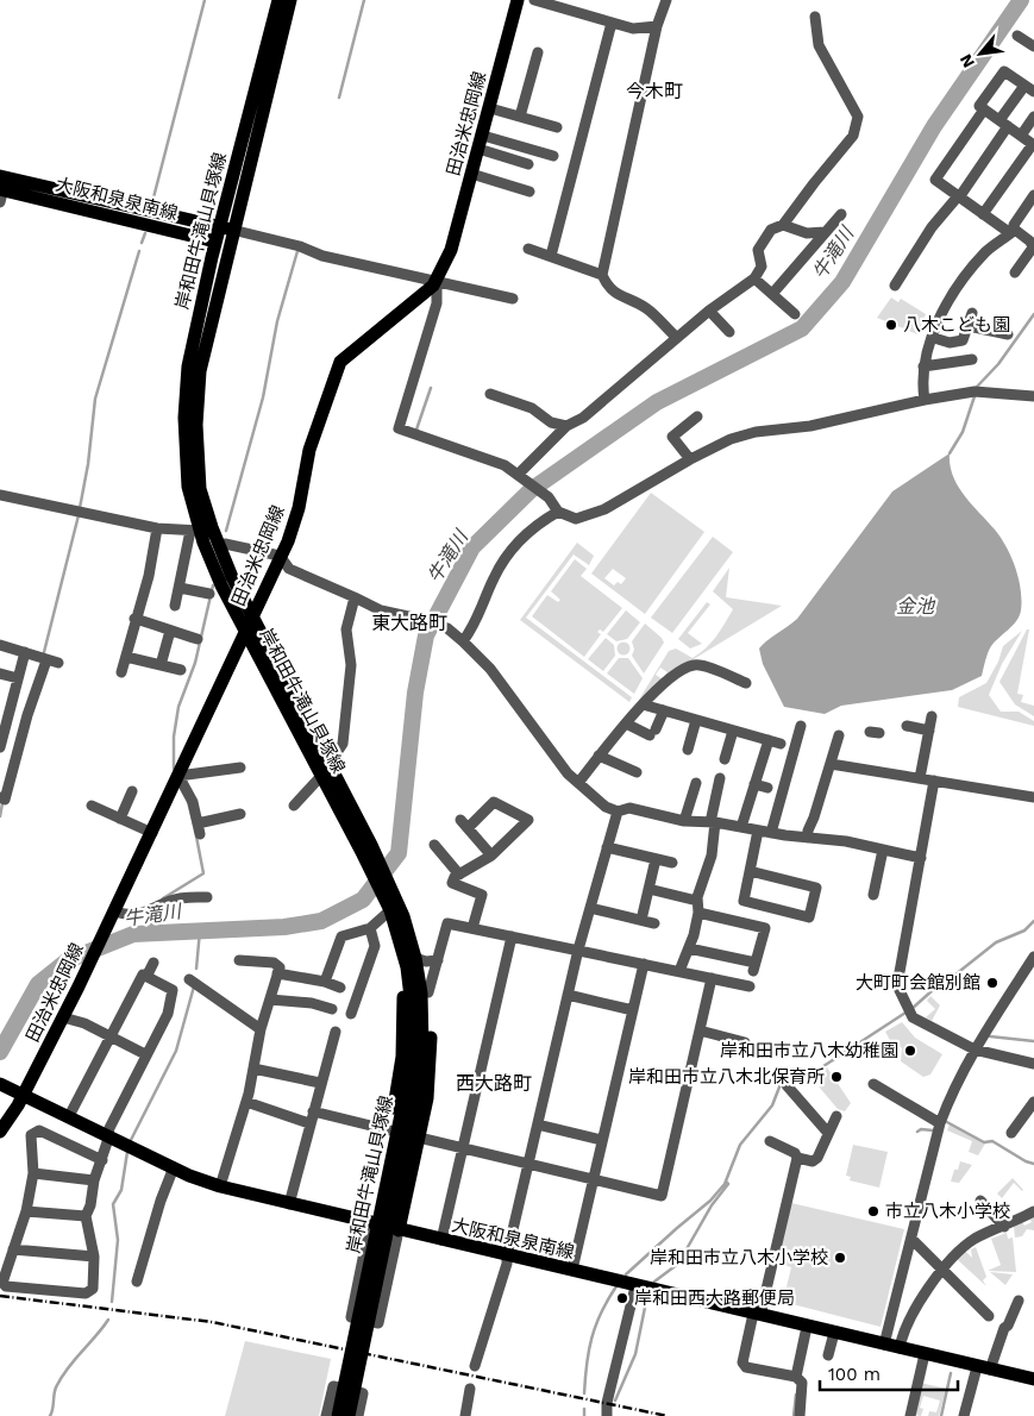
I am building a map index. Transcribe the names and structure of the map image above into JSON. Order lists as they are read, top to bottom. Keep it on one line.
{"streets":{"main road":["田治米忠岡線","大阪和泉泉南線","岸和田牛滝山貝塚線"]},"crossings":[["田治米忠岡線","大阪和泉泉南線"],["田治米忠岡線","岸和田牛滝山貝塚線"],["大阪和泉泉南線","岸和田牛滝山貝塚線"]],"districts":["今木町","東大路町","西大路町"],"water":["牛滝川","金池"],"places":["八木こども園","大町町会館別館","岸和田市立八木幼稚園","岸和田市立八木北保育所","市立八木小学校","岸和田市立八木小学校","岸和田西大路郵便局"],"scale_bar":"100 m","north":"bottom left"}
